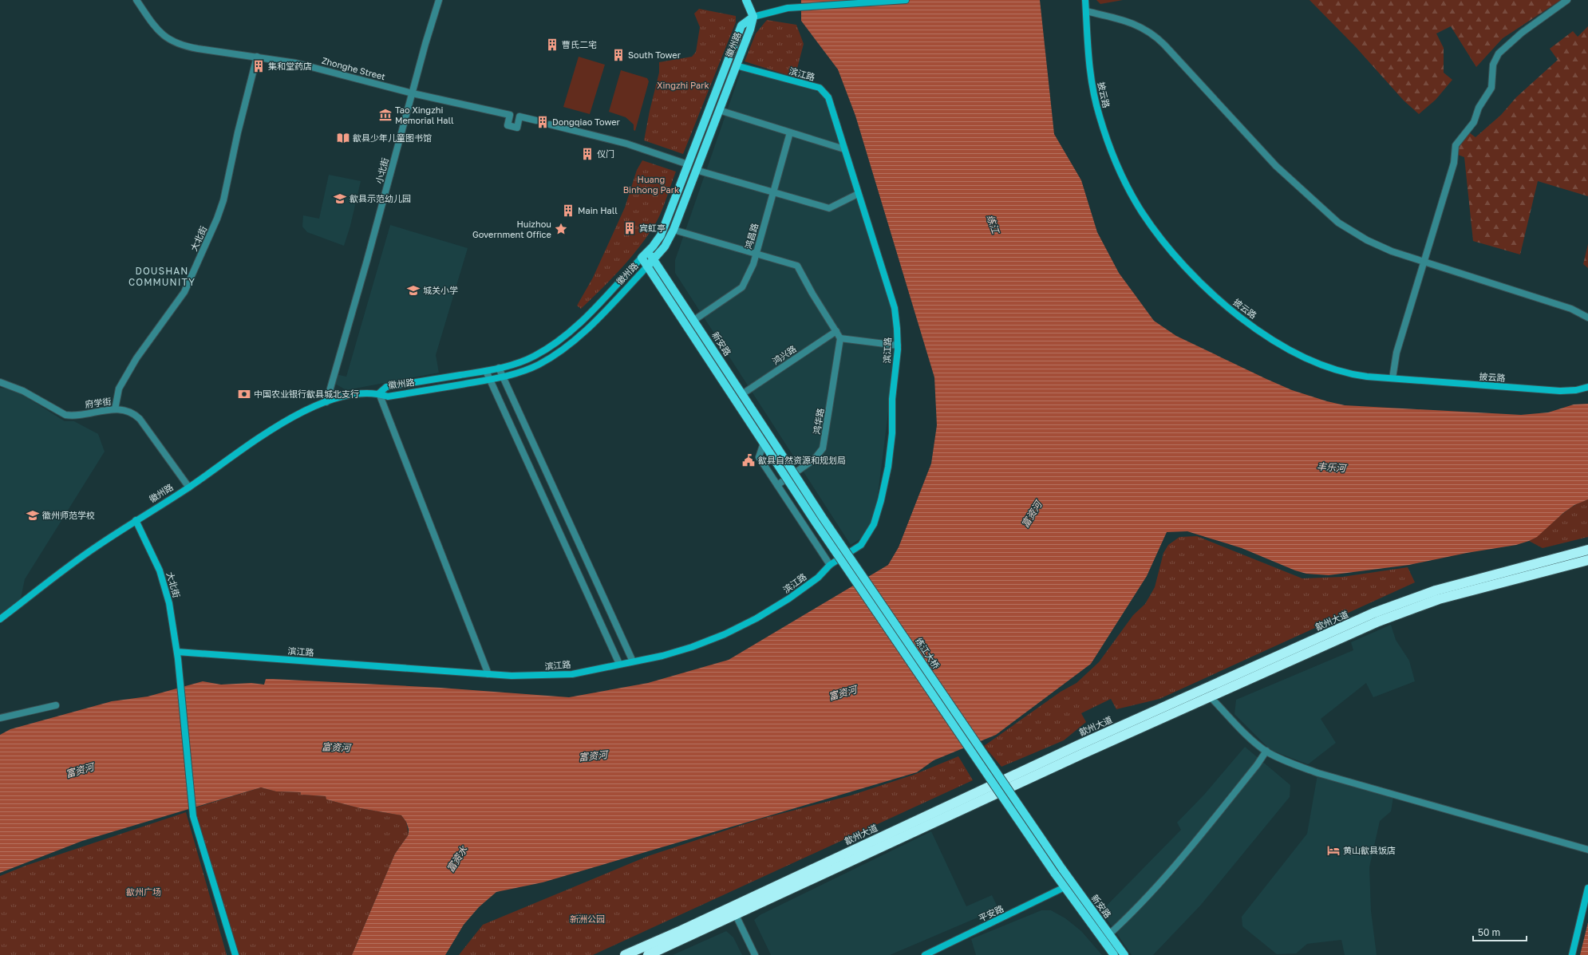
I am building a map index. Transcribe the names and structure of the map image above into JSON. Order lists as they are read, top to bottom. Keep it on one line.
{"streets":{"highway":["歙州大道"],"main road":["徽州路","新安路","练江大桥"],"street":["Zhonghe Street","滨江路","披云路","小北街","鸿昌路","大北街","鸿兴路","府学街","鸿华路","平安路"]},"crossings":[["徽州路","滨江路"],["徽州路","小北街"],["徽州路","大北街"],["徽州路","新安路"],["徽州路","府学街"],["Zhonghe Street","小北街"],["Zhonghe Street","大北街"],["滨江路","大北街"],["鸿昌路","新安路"],["大北街","府学街"],["新安路","鸿兴路"],["新安路","练江大桥"]],"districts":["DOUSHAN COMMUNITY"],"water":["练江","丰乐河","富资河","富资水"],"parks":["Xingzhi Park","Huang Binhong Park","歙州广场","新洲公园"],"places":{"building":["曹氏二宅","South Tower","集和堂药店","Dongqiao Tower","仪门","Main Hall","宾虹亭"],"museum":["Tao Xingzhi Memorial Hall"],"library":["歙县少年儿童图书馆"],"school or university":["歙县示范幼儿园","城关小学","徽州师范学校"],"place":["Huizhou Government Office"],"bank":["中国农业银行歙县城北支行"],"public building":["歙县自然资源和规划局"],"hotel":["黄山歙县饭店"]},"scale_bar":"50 m"}
